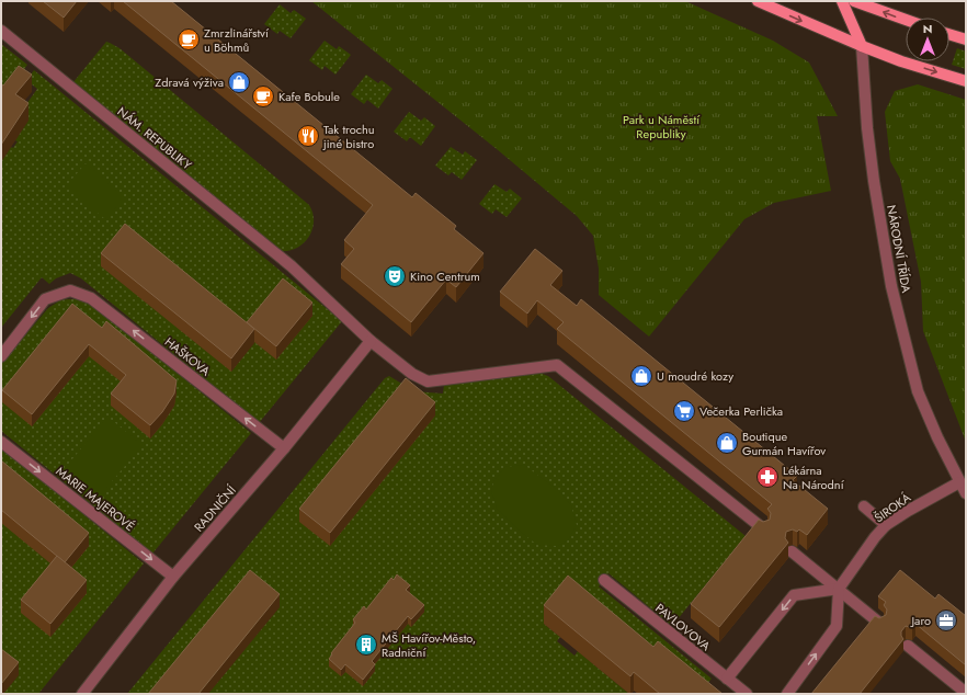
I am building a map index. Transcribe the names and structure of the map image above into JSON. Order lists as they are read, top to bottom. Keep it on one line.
{"streets":{"main road":["NÁRODNÍ TŘÍDA"],"street":["NÁM. REPUBLIKY","HAŠKOVA","MARIE MAJEROVÉ","ŠIROKÁ","RADNIČNÍ","PAVLOVOVA"]},"crossings":[["NÁM. REPUBLIKY","RADNIČNÍ"],["NÁRODNÍ TŘÍDA","ŠIROKÁ"],["HAŠKOVA","RADNIČNÍ"],["MARIE MAJEROVÉ","RADNIČNÍ"]],"one_way":["HAŠKOVA","MARIE MAJEROVÉ"],"parks":["Park u Náměstí Republiky"],"places":{"cafe":["Zmrzlinářství u Böhmů","Kafe Bobule"],"shop":["Zdravá výživa","U moudré kozy","Boutique Gurmán Havířov"],"restaurant":["Tak trochu jiné bistro"],"theatre":["Kino Centrum"],"supermarket":["Večerka Perlička"],"pharmacy":["Lékárna Na Národní"],"office":["Jaro"],"building":["MŠ Havířov-Město, Radniční"]},"north":"top"}
